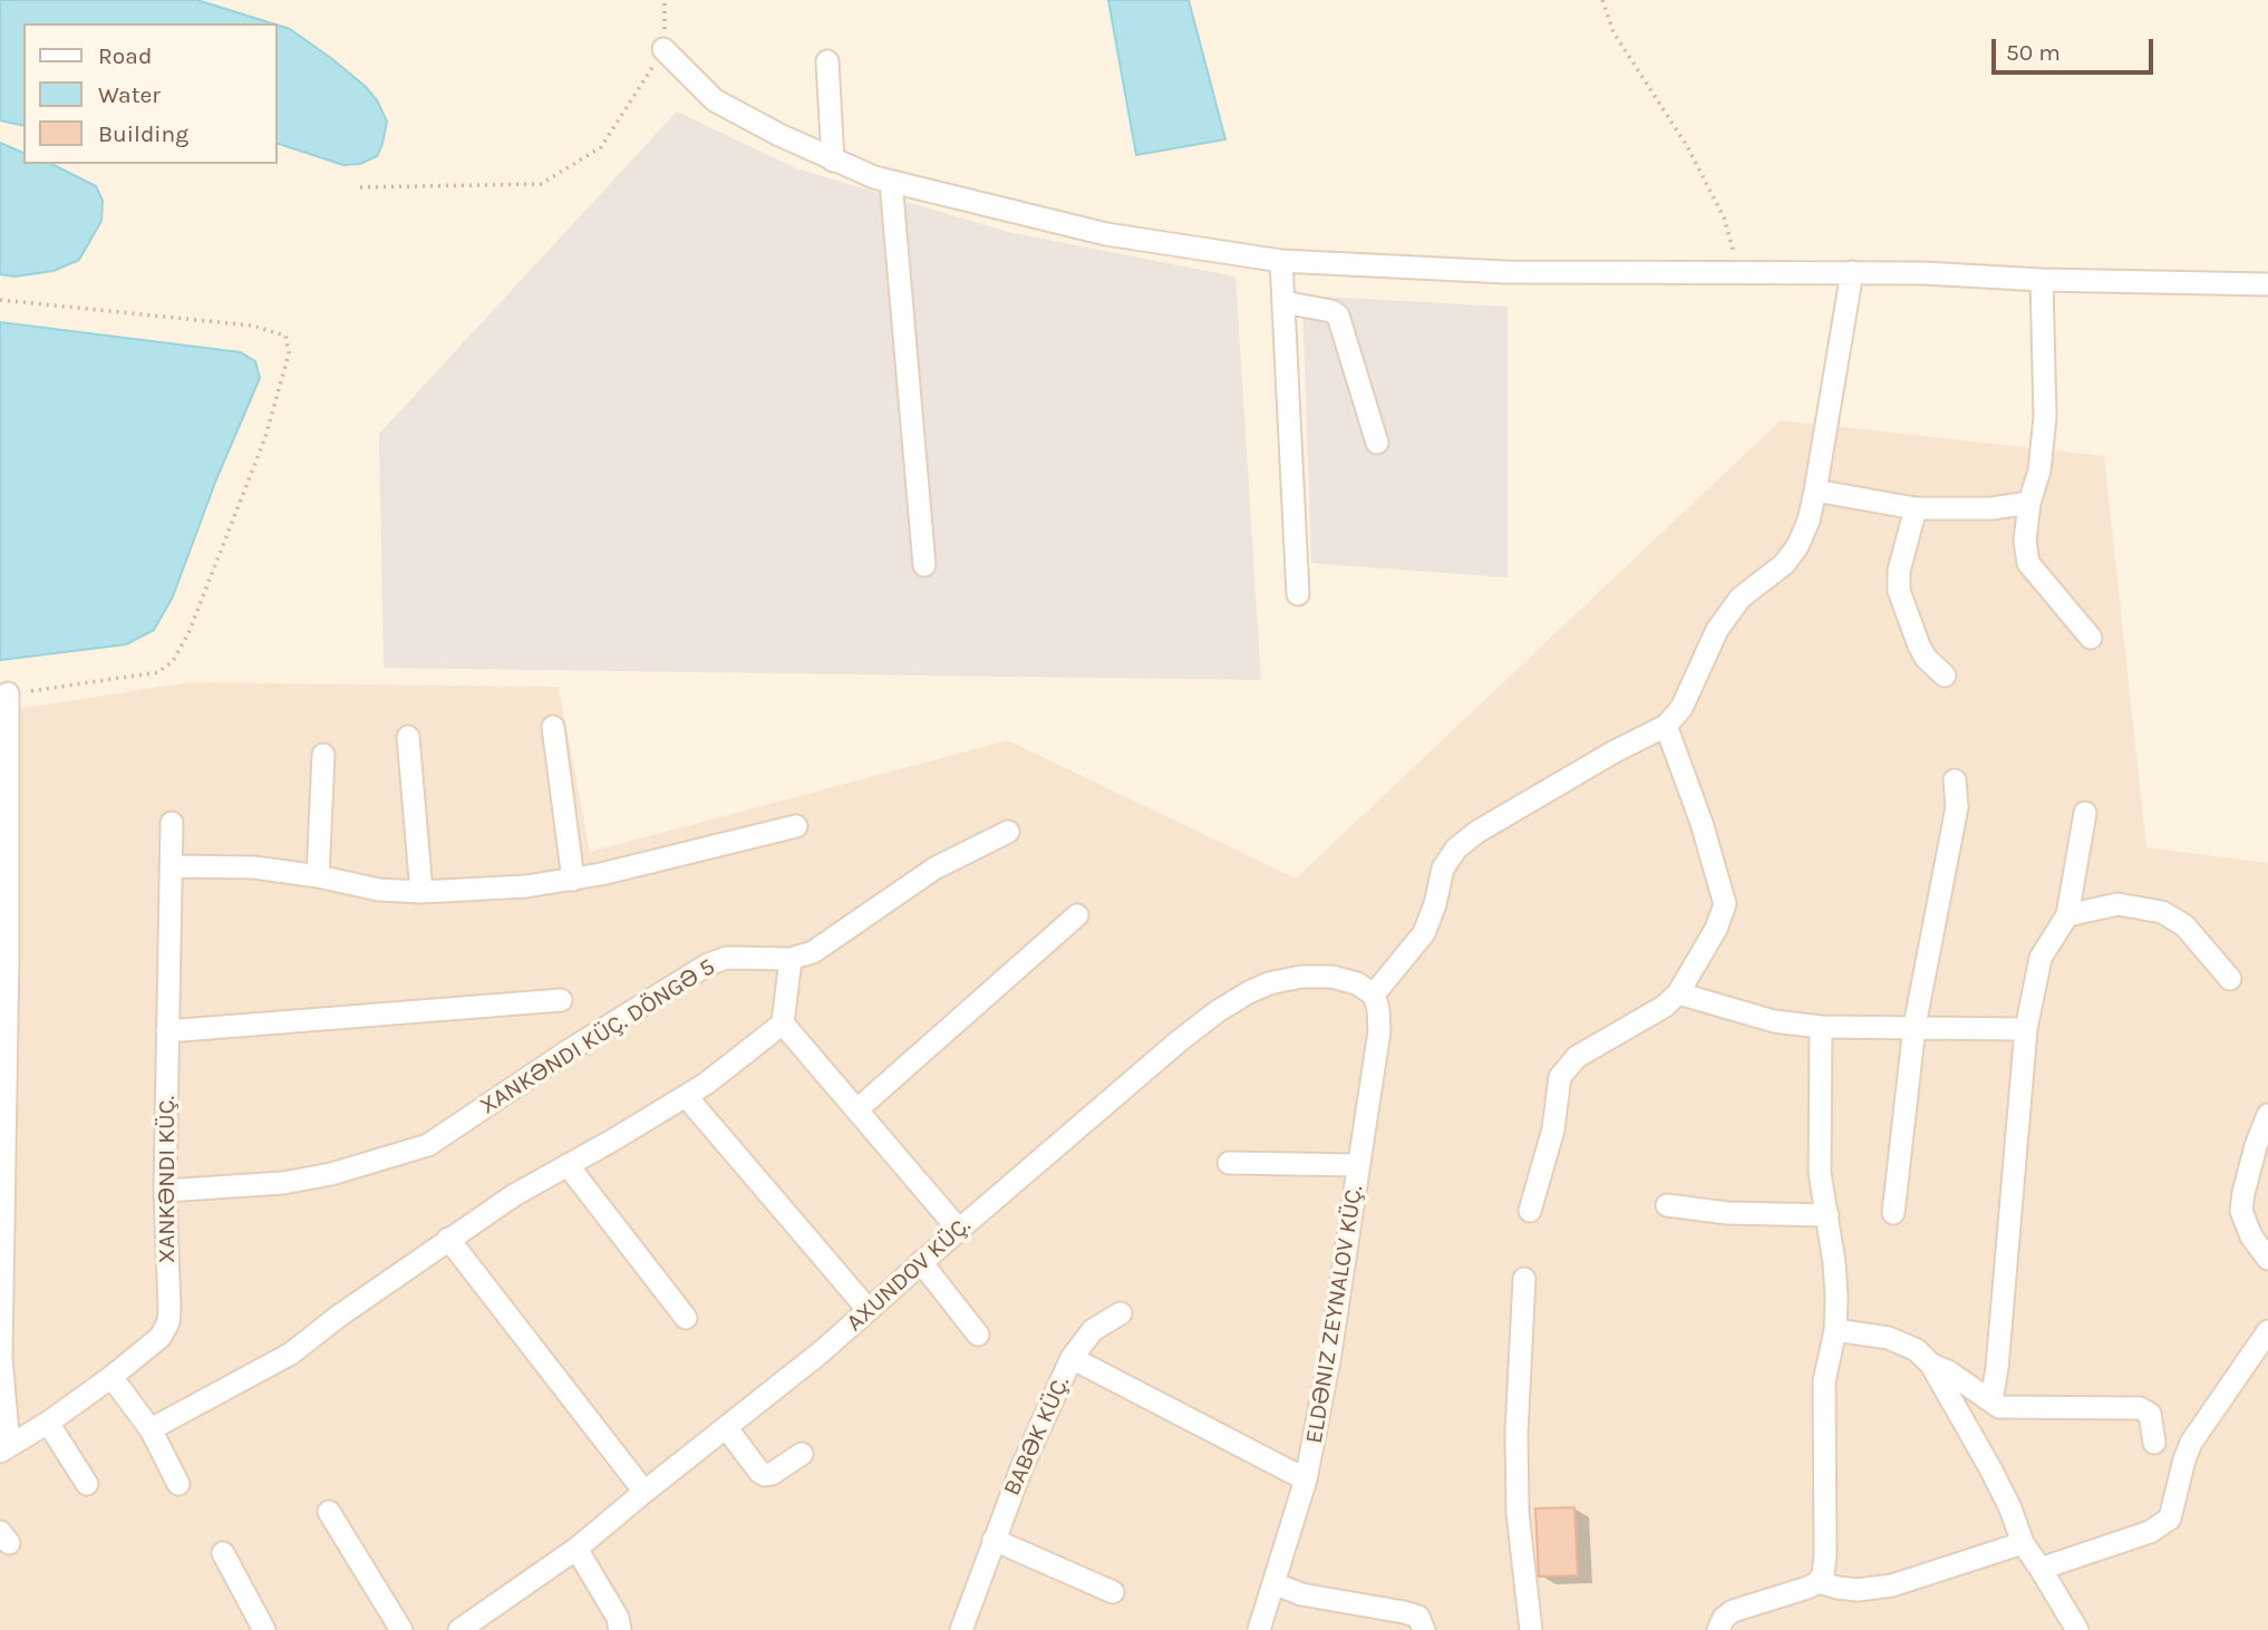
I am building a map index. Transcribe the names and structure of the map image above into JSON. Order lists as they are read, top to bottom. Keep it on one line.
{"streets":{"street":["XANKƏNDI KÜÇ. DÖNGƏ 5","XANKƏNDI KÜÇ.","AXUNDOV KÜÇ.","ELDƏNIZ ZEYNALOV KÜÇ.","BABƏK KÜÇ."]},"crossings":[["XANKƏNDI KÜÇ. DÖNGƏ 5","XANKƏNDI KÜÇ."],["AXUNDOV KÜÇ.","ELDƏNIZ ZEYNALOV KÜÇ."],["ELDƏNIZ ZEYNALOV KÜÇ.","BABƏK KÜÇ."]],"legend":["Road","Water","Building"],"scale_bar":"50 m"}
